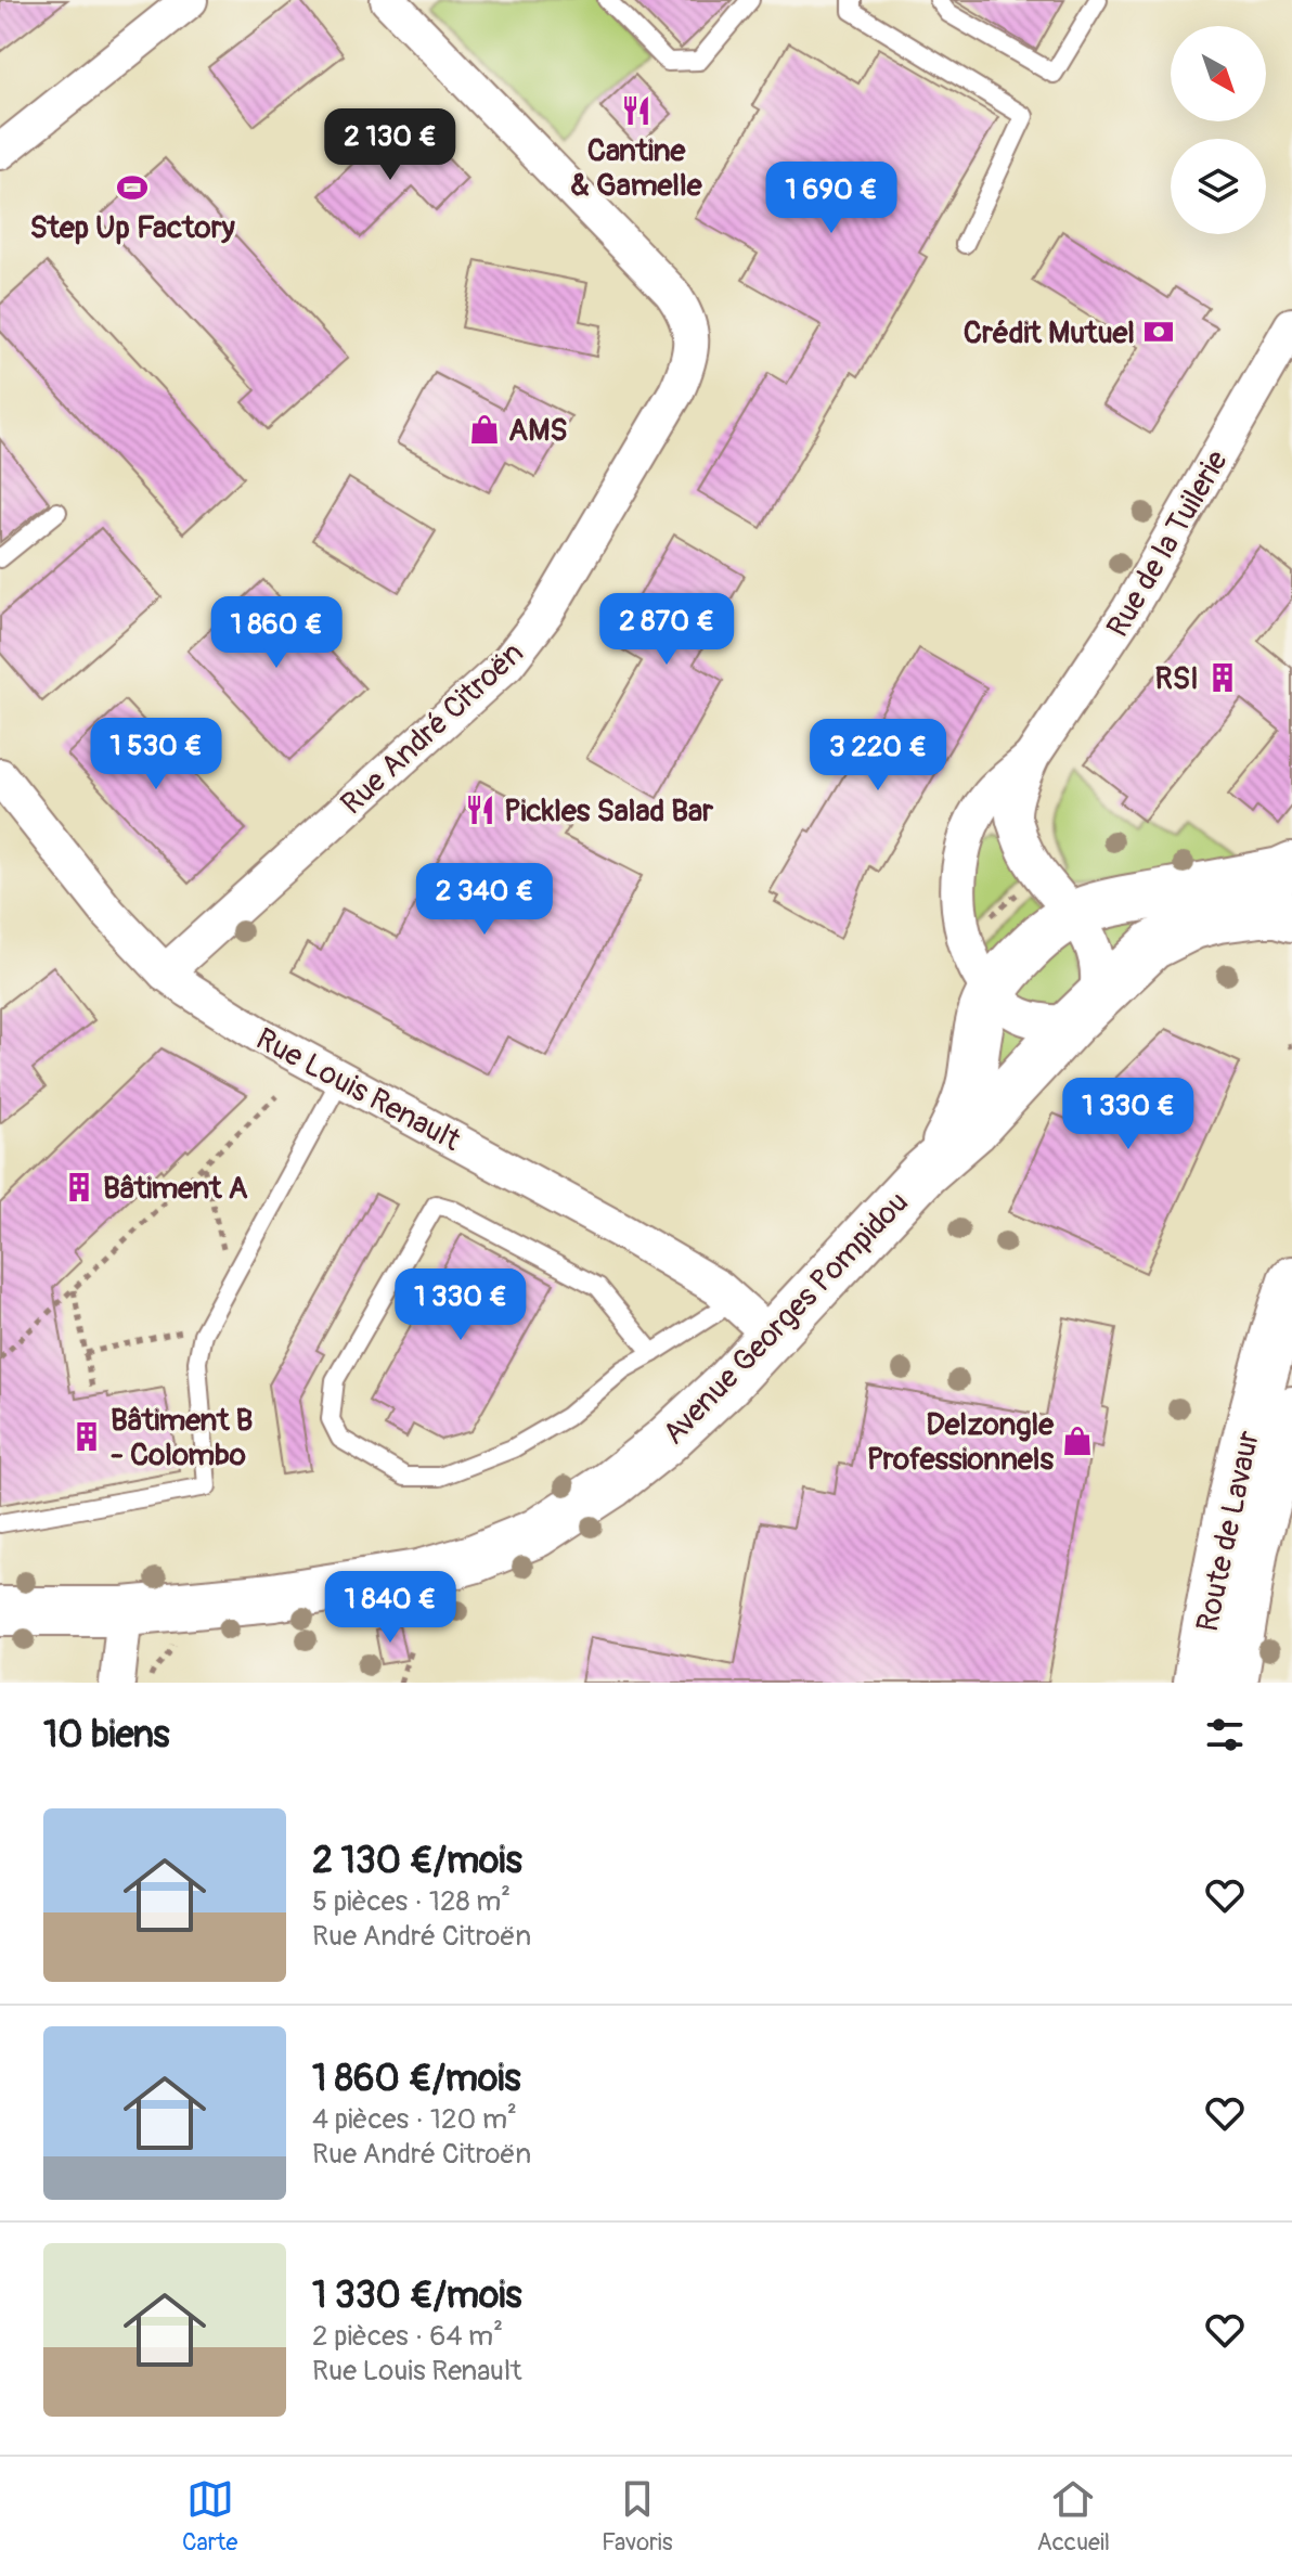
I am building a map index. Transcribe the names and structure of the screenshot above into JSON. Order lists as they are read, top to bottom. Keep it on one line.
{"streets":{"main road":["Avenue Georges Pompidou","Route de Lavaur"],"street":["Rue de la Tuilerie","Rue André Citroën","Rue Louis Renault"]},"crossings":[["Rue de la Tuilerie","Avenue Georges Pompidou"],["Rue André Citroën","Rue Louis Renault"],["Rue Louis Renault","Avenue Georges Pompidou"]],"places":{"restaurant":["Cantine & Gamelle","Pickles Salad Bar"],"sports":["Step Up Factory"],"bank":["Crédit Mutuel"],"shop":["AMS","Delzongle Professionnels"],"building":["RSI","Bâtiment A","Bâtiment B - Colombo"]},"north":"bottom right","page":{"price":["2 130 €","1 690 €","2 870 €","1 860 €","1 530 €","3 220 €","2 340 €","1 330 €","1 330 €","1 840 €"],"heading":"10 biens","list":[{"name":"2 130 €/mois","note":"5 pièces · 128 m² · Rue André Citroën"},{"name":"1 860 €/mois","note":"4 pièces · 120 m² · Rue André Citroën"},{"name":"1 330 €/mois","note":"2 pièces · 64 m² · Rue Louis Renault"}],"tabs":["Carte","Favoris","Accueil"]}}
